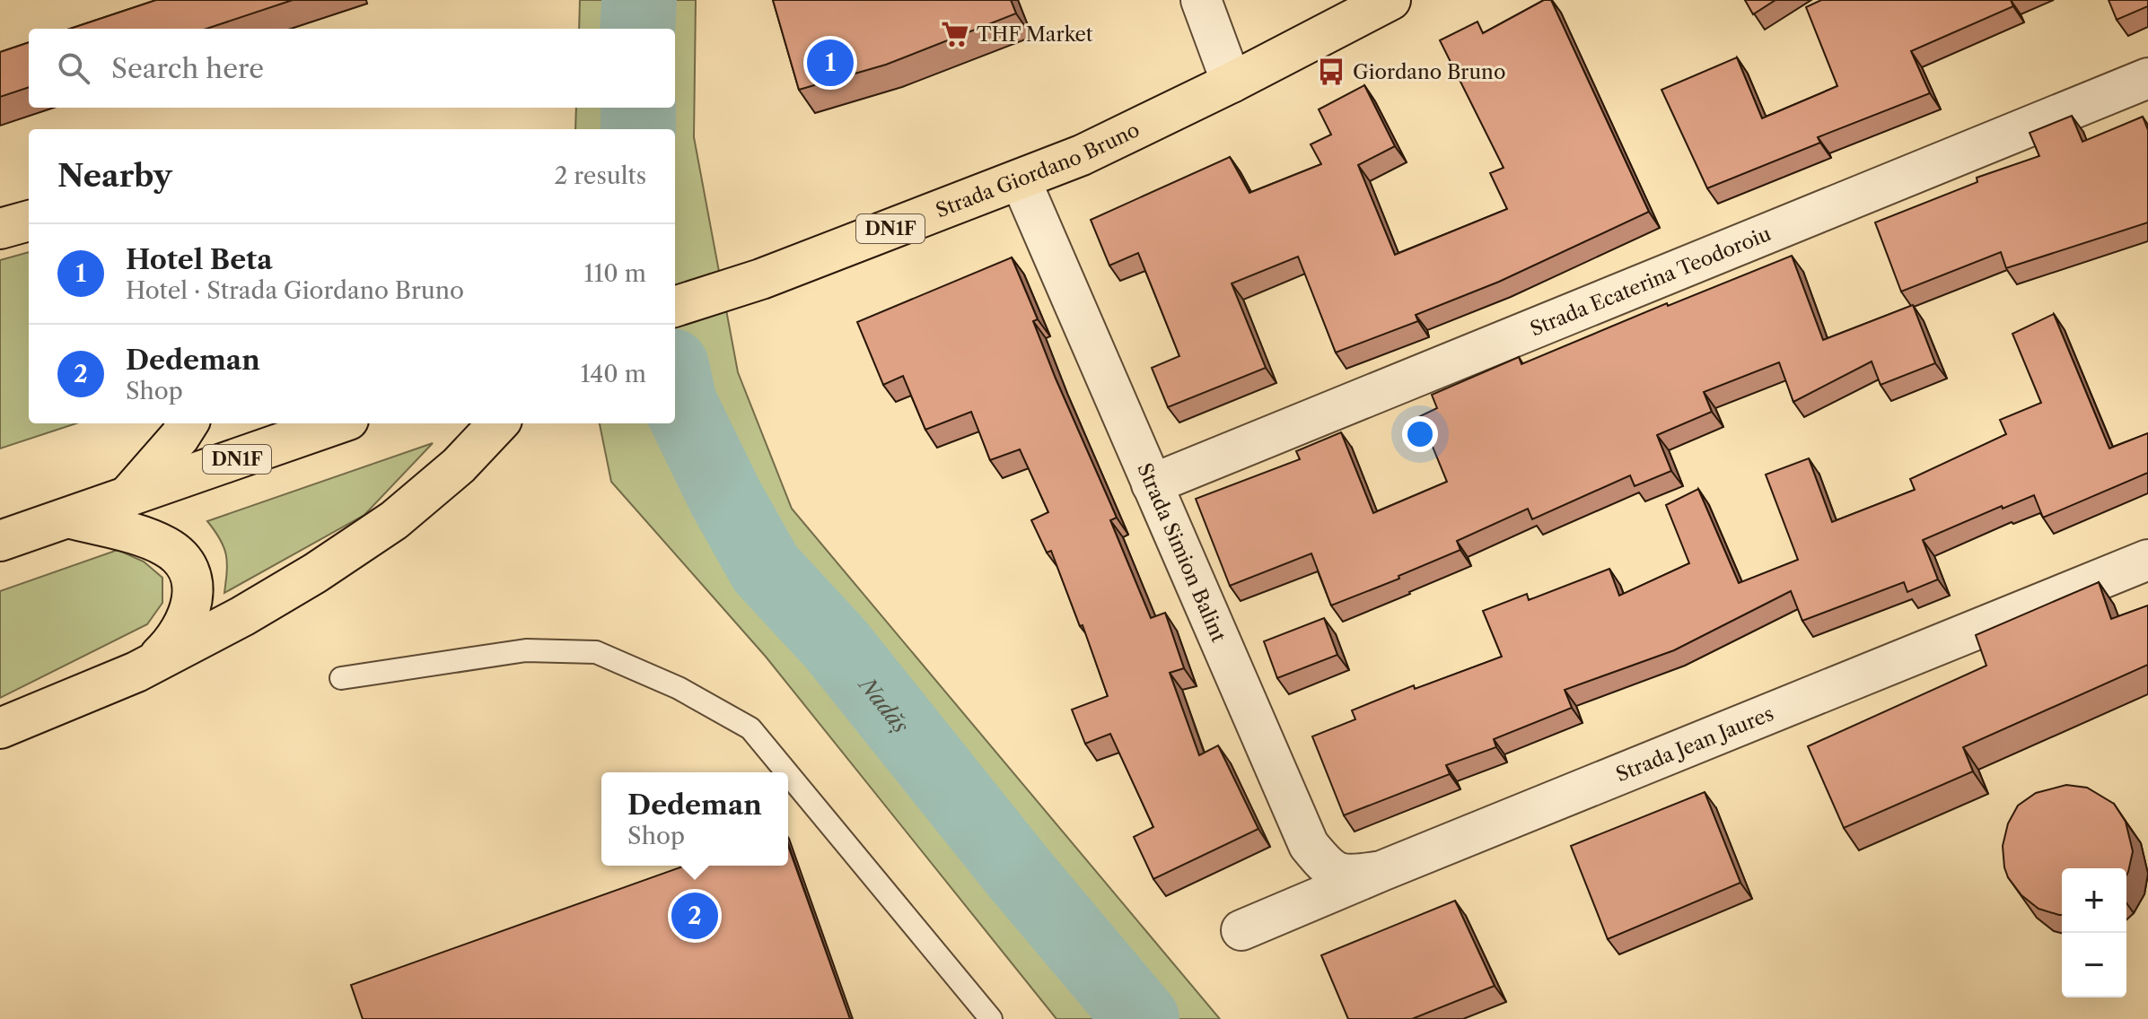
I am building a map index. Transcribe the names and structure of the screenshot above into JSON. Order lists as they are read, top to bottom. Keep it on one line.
{"streets":{"main road":["Strada Giordano Bruno","DN1F"],"street":["Strada Ecaterina Teodoroiu","Strada Simion Balint","Strada Jean Jaures"]},"crossings":[["Strada Giordano Bruno","Strada Simion Balint"],["Strada Ecaterina Teodoroiu","Strada Simion Balint"],["Strada Simion Balint","Strada Jean Jaures"]],"water":["Nadăș"],"places":{"supermarket":["THF Market"],"bus stop":["Giordano Bruno"]},"page":{"search":"Search here","pins":["1","2"],"heading":["Nearby","2 results"],"list":[{"mark":"1","name":"Hotel Beta","note":"Hotel · Strada Giordano Bruno","value":"110 m"},{"mark":"2","name":"Dedeman","note":"Shop","value":"140 m"}],"popup":["Dedeman","Shop"],"map_buttons":["+","−"]}}
